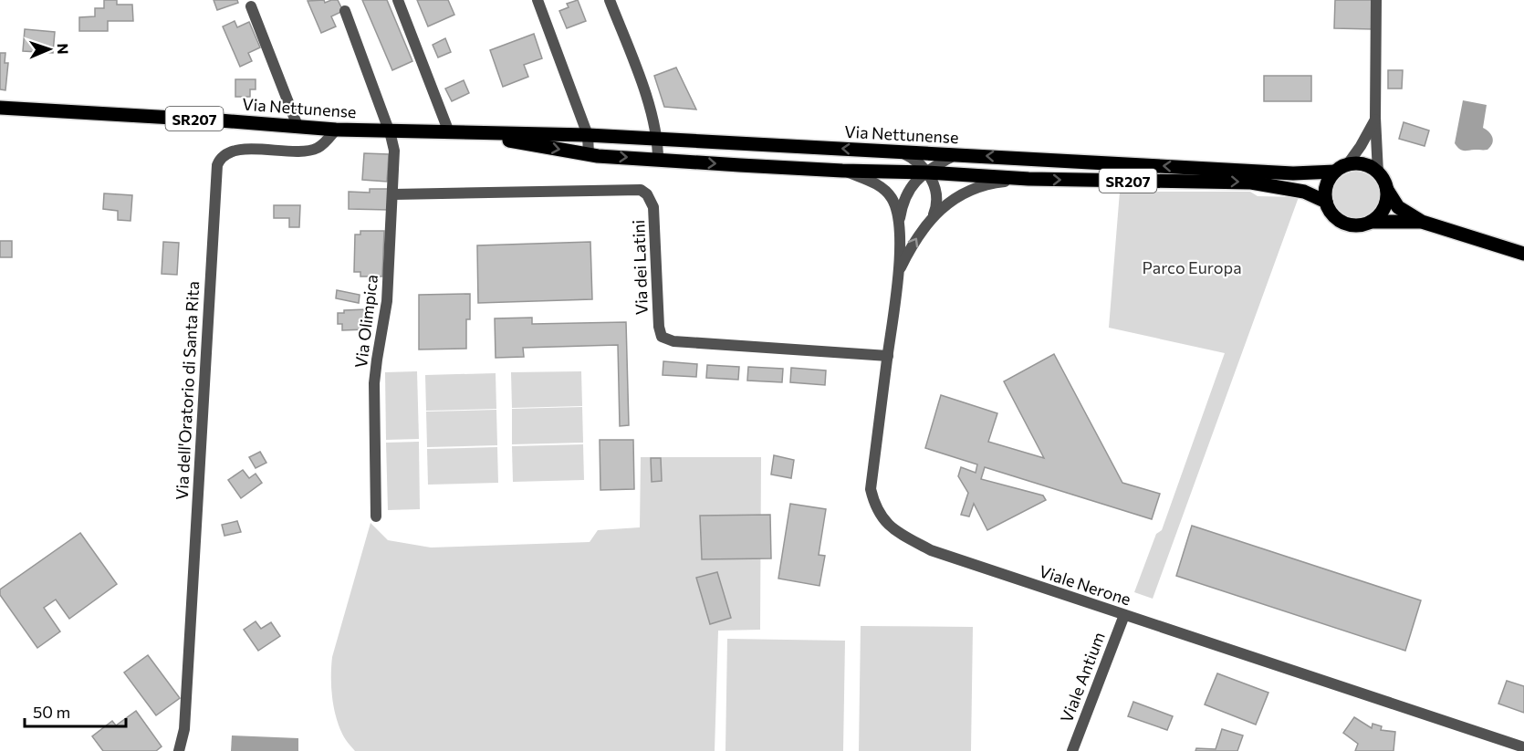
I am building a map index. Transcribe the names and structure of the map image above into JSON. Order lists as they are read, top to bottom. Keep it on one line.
{"streets":{"main road":["Via Nettunense","SR207"],"street":["Via dei Latini","Via Olimpica","Via dell'Oratorio di Santa Rita","Viale Nerone","Viale Antium"]},"crossings":[["Via Nettunense","Via Olimpica"],["Via Nettunense","Via dell'Oratorio di Santa Rita"],["Via Nettunense","Viale Nerone"],["Via dei Latini","Via Olimpica"],["Via dei Latini","Viale Nerone"],["Viale Nerone","Viale Antium"]],"parks":["Parco Europa"],"scale_bar":"50 m","north":"right"}
